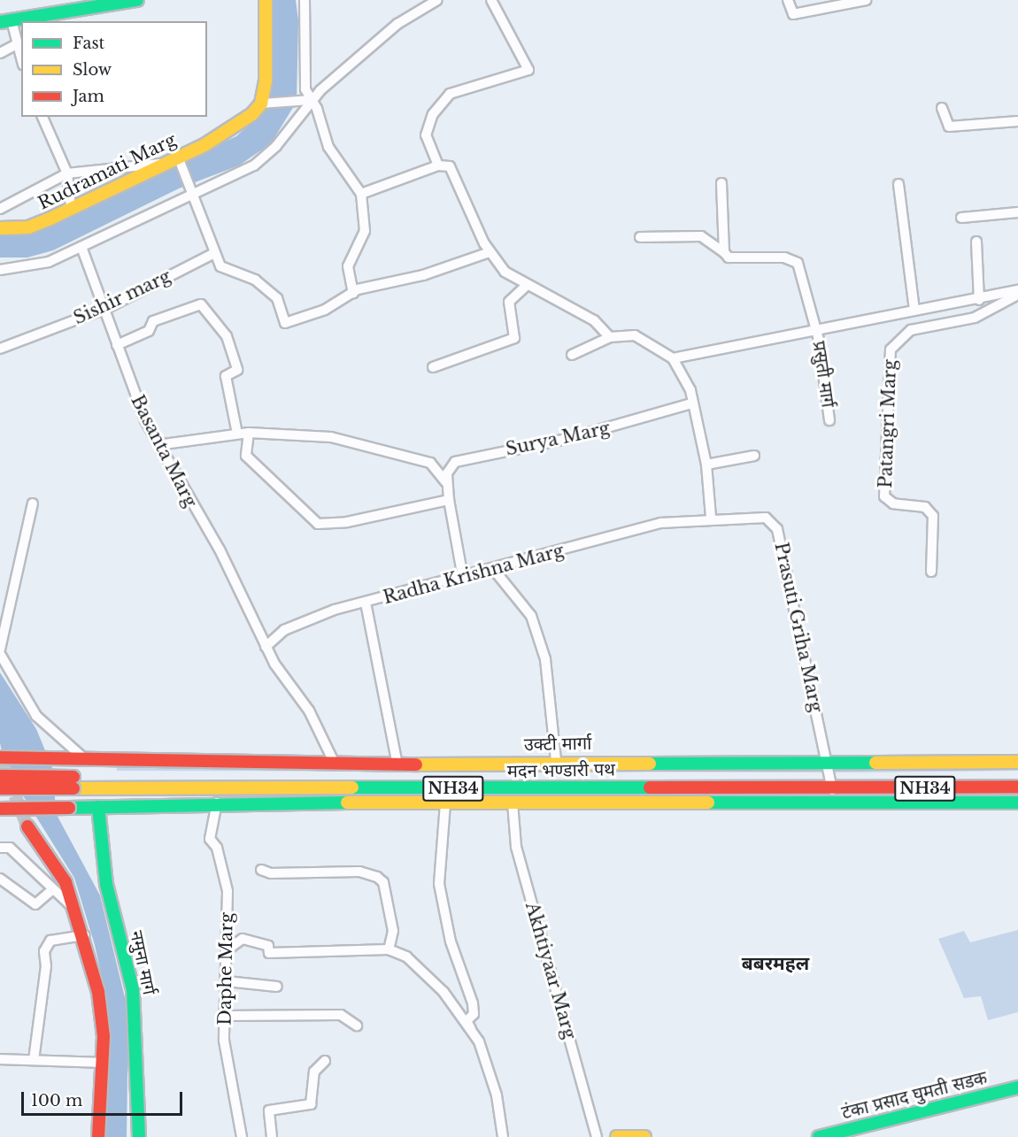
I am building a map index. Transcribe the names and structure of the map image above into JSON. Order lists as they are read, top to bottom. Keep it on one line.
{"streets":{"main road":["Rudramati Marg","उक्टी मार्गा","मदन भण्डारी पथ","NH34","नमुना मार्ग","टंका प्रसाद घुमती सडक"],"street":["Sishir marg","प्रसुती मार्ग","Patangri Marg","Surya Marg","Basanta Marg","Radha Krishna Marg","Prasuti Griha Marg","Daphe Marg","Akhtiyaar Marg"]},"crossings":[["Sishir marg","Basanta Marg"],["Basanta Marg","उक्टी मार्गा"],["Radha Krishna Marg","Prasuti Griha Marg"],["Radha Krishna Marg","उक्टी मार्गा"],["Prasuti Griha Marg","उक्टी मार्गा"],["Prasuti Griha Marg","मदन भण्डारी पथ"],["मदन भण्डारी पथ","NH34"]],"districts":["बबरमहल"],"legend":["Fast","Slow","Jam"],"scale_bar":"100 m"}
